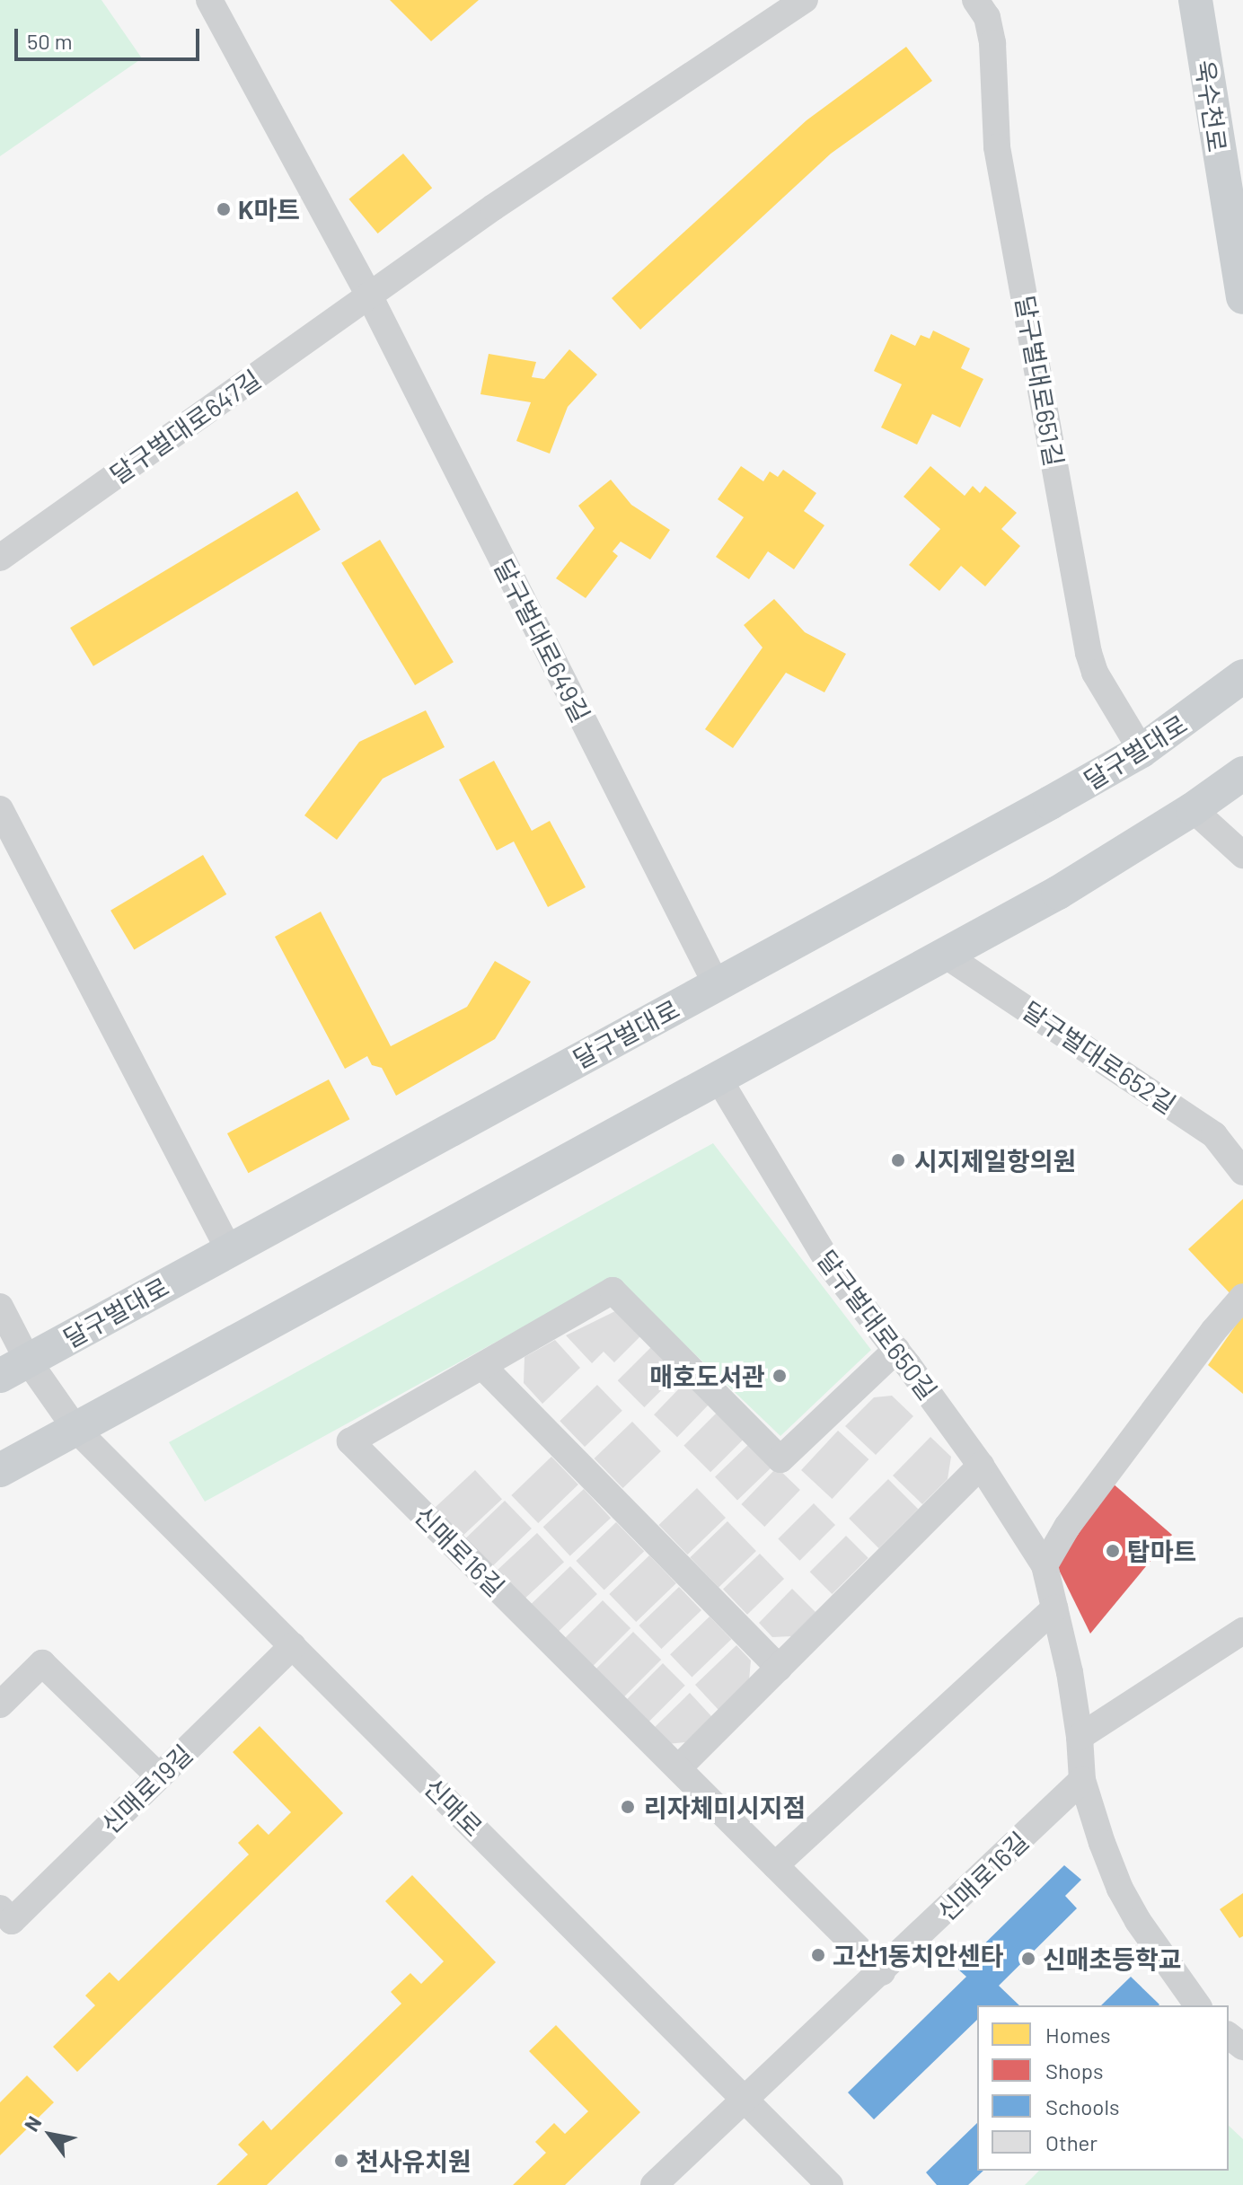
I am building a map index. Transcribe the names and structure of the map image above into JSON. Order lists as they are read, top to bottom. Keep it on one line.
{"streets":{"main road":["욱수천로","달구벌대로"],"street":["달구벌대로651길","달구벌대로647길","달구벌대로649길","달구벌대로652길","달구벌대로650길","신매로16길","신매로19길","신매로"]},"crossings":[["달구벌대로651길","달구벌대로"],["달구벌대로647길","달구벌대로649길"],["달구벌대로649길","달구벌대로"],["달구벌대로","신매로"],["달구벌대로650길","신매로16길"],["신매로16길","신매로"],["신매로19길","신매로"]],"places":["K마트","시지제일항의원","매호도서관","탑마트","리자체미시지점","고산1동치안센타","신매초등학교","천사유치원"],"legend":["Homes","Shops","Schools","Other"],"scale_bar":"50 m","north":"top left"}
